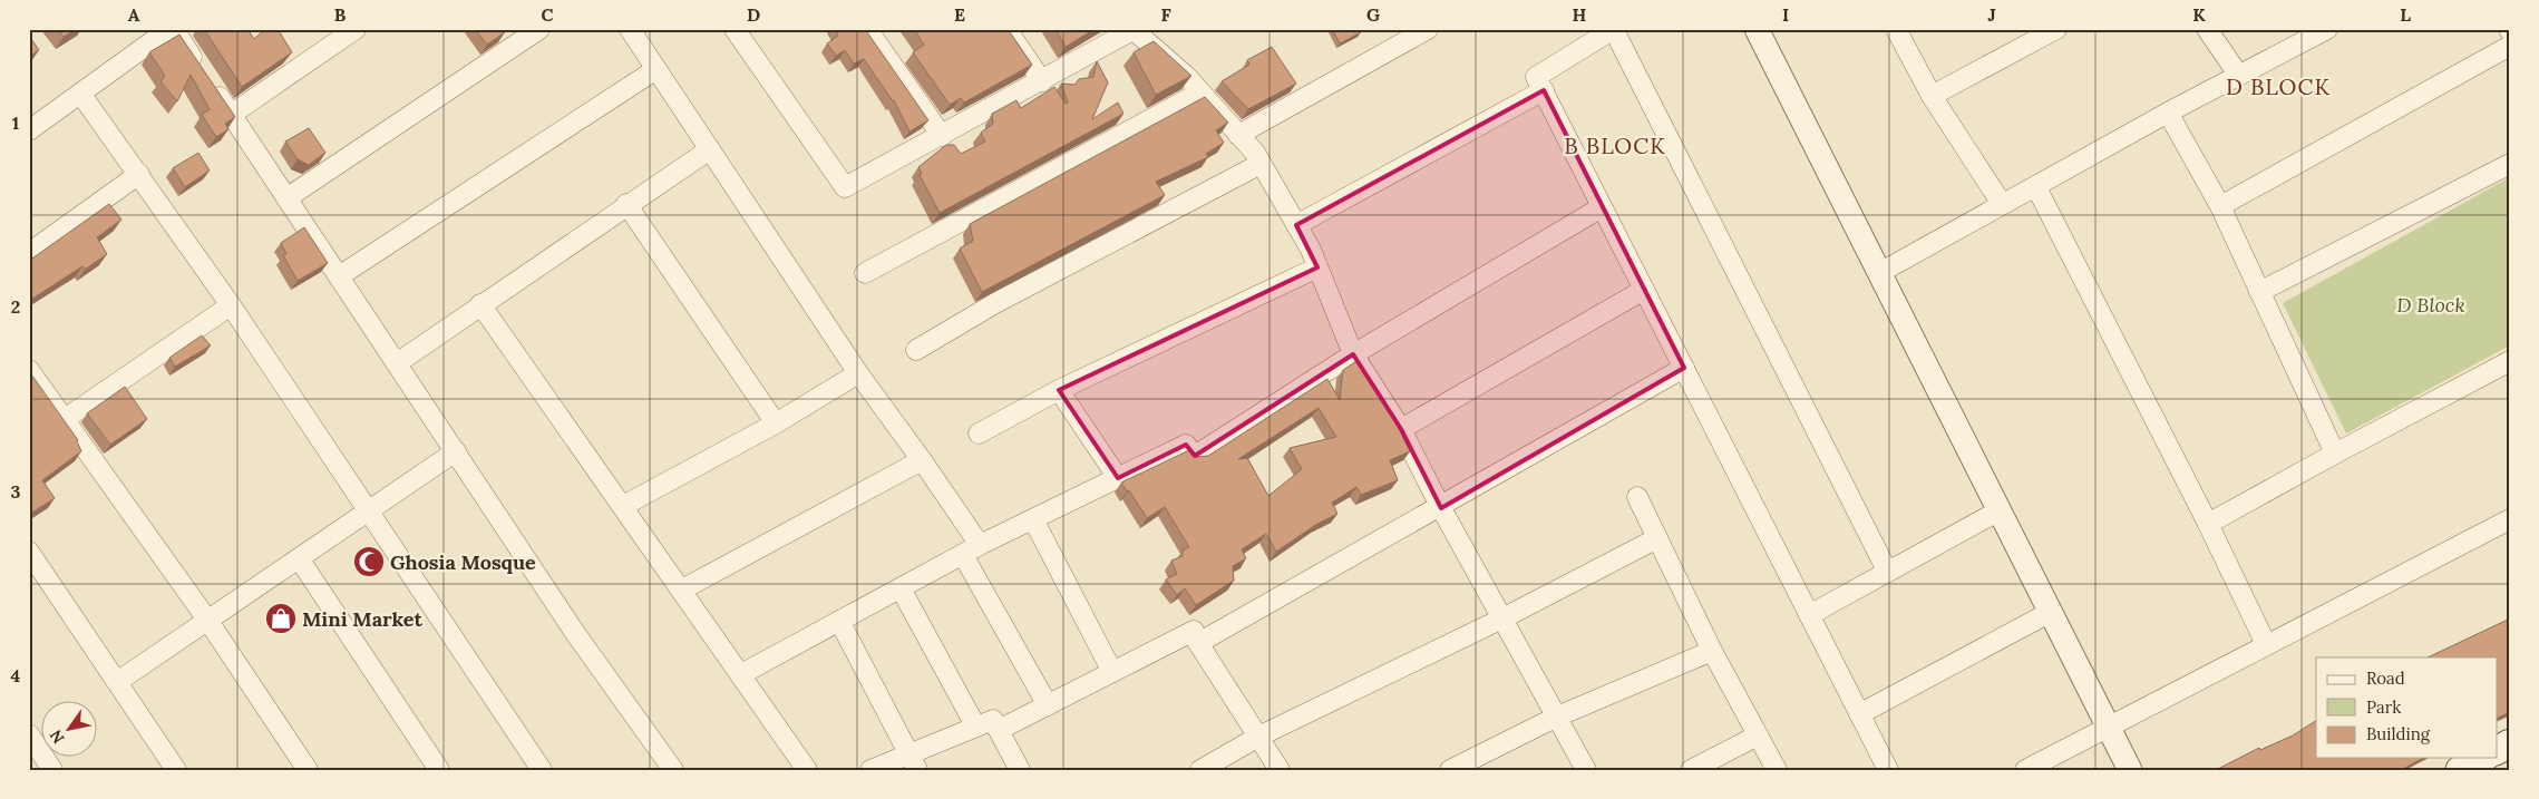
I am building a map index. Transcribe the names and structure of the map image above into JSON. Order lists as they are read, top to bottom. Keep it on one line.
{"districts":["D BLOCK","B BLOCK"],"parks":["D Block"],"places":{"mosque":["Ghosia Mosque"],"shop":["Mini Market"]},"legend":["Road","Park","Building"],"north":"bottom left","grid":{"columns":["A","B","C","D","E","F","G","H","I","J","K","L"],"rows":["1","2","3","4"]}}
